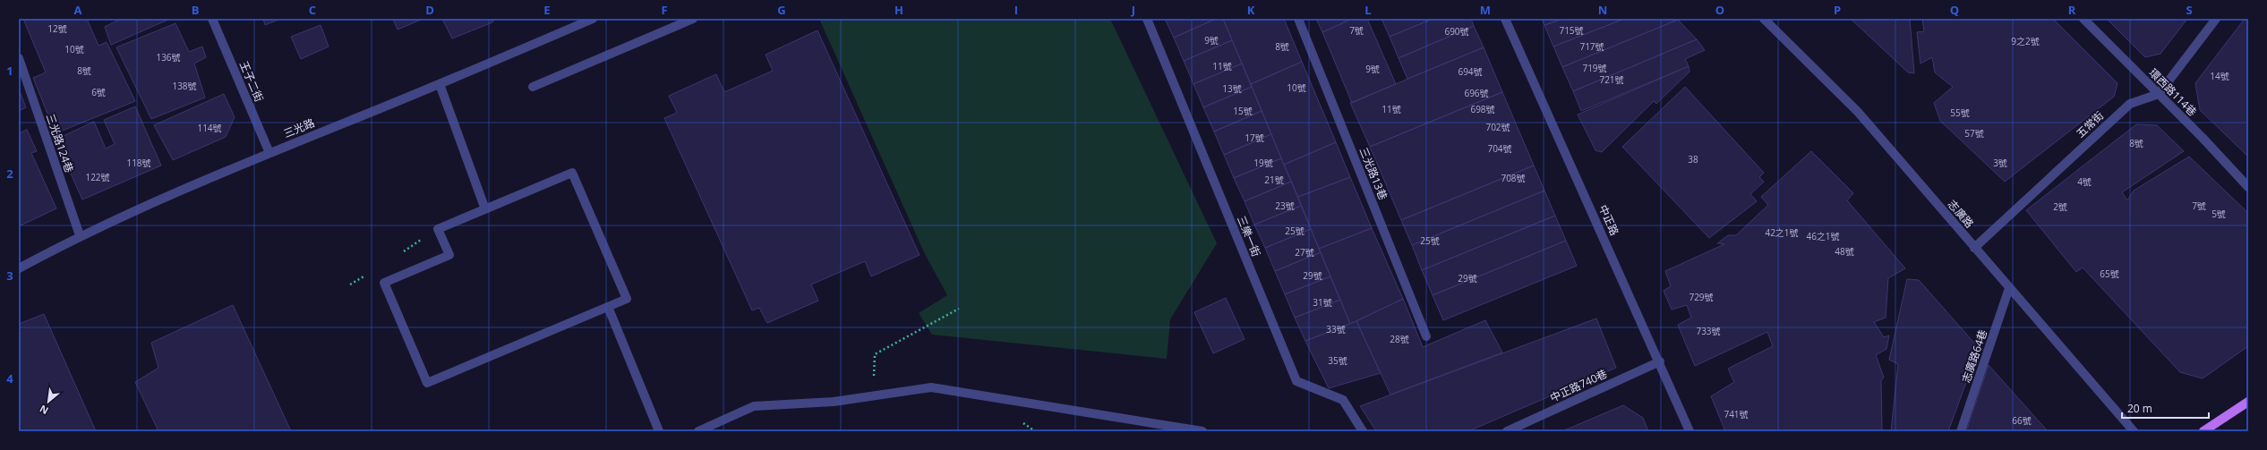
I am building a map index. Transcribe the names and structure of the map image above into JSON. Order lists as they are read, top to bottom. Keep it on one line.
{"streets":{"street":["王子二街","環西路114巷","五常街","三光路","三光路124巷","三光路13巷","志廣路","中正路","三樂一街","志廣路64巷","中正路740巷"]},"crossings":[["王子二街","三光路"],["環西路114巷","五常街"],["五常街","志廣路"],["三光路","三光路124巷"],["志廣路","志廣路64巷"],["中正路","中正路740巷"]],"house_numbers":["12號","7號","715號","690號","9號","9之2號","8號","717號","10號","136號","11號","719號","9號","8號","694號","14號","721號","138號","10號","13號","6號","696號","11號","698號","15號","55號","702號","114號","57號","17號","8號","704號","38","118號","19號","3號","122號","708號","21號","4號","23號","7號","2號","5號","25號","42之1號","46之1號","25號","48號","27號","65號","29號","29號","729號","31號","33號","733號","28號","35號","741號","66號"],"scale_bar":"20 m","north":"bottom left","grid":{"columns":["A","B","C","D","E","F","G","H","I","J","K","L","M","N","O","P","Q","R","S"],"rows":["1","2","3","4"]}}
